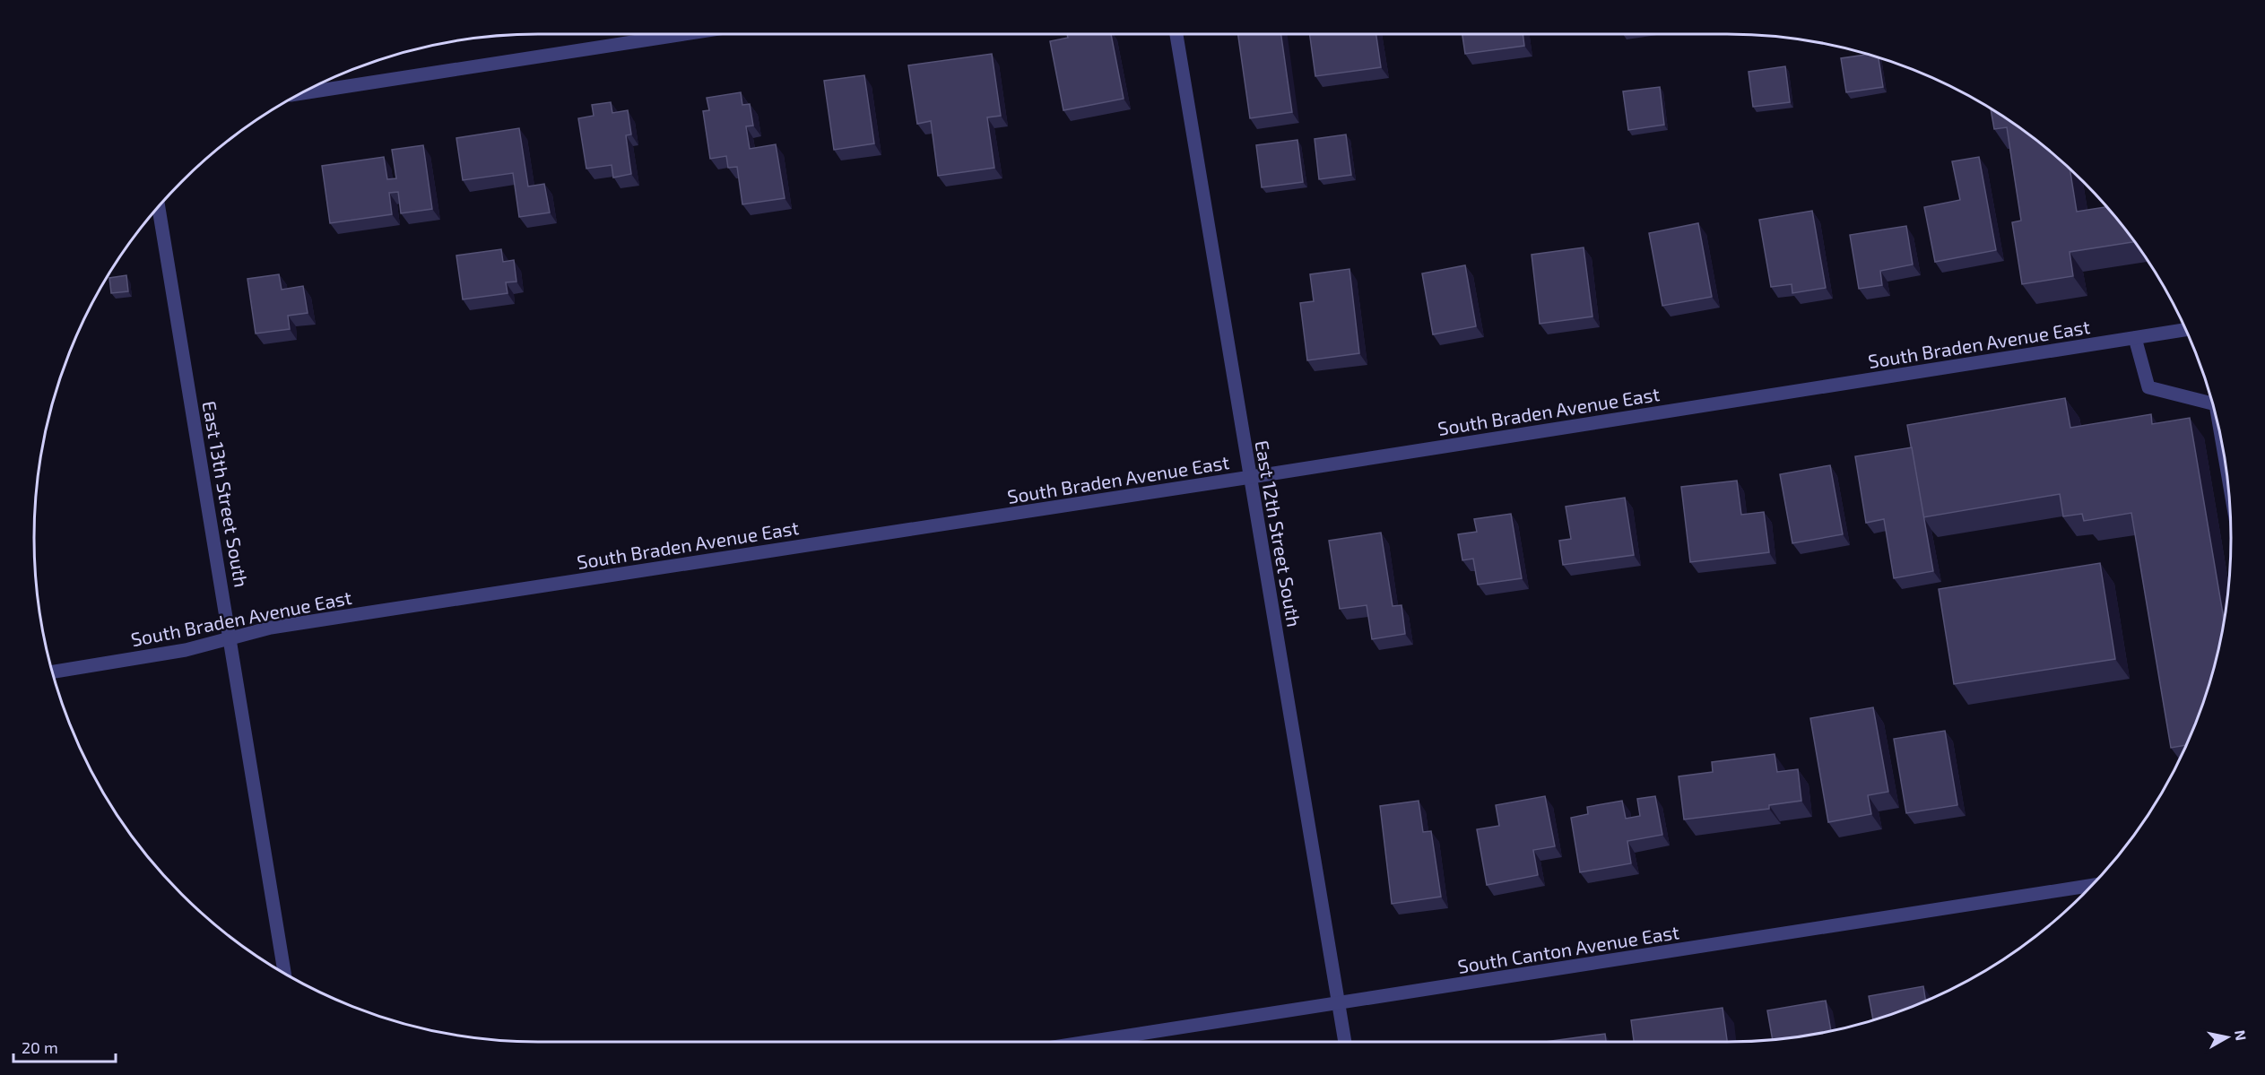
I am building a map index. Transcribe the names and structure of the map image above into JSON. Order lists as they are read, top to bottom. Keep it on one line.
{"streets":{"street":["South Braden Avenue East","East 13th Street South","East 12th Street South","South Canton Avenue East"]},"crossings":[["South Braden Avenue East","East 13th Street South"],["South Braden Avenue East","East 12th Street South"],["East 12th Street South","South Canton Avenue East"]],"scale_bar":"20 m","north":"right"}
